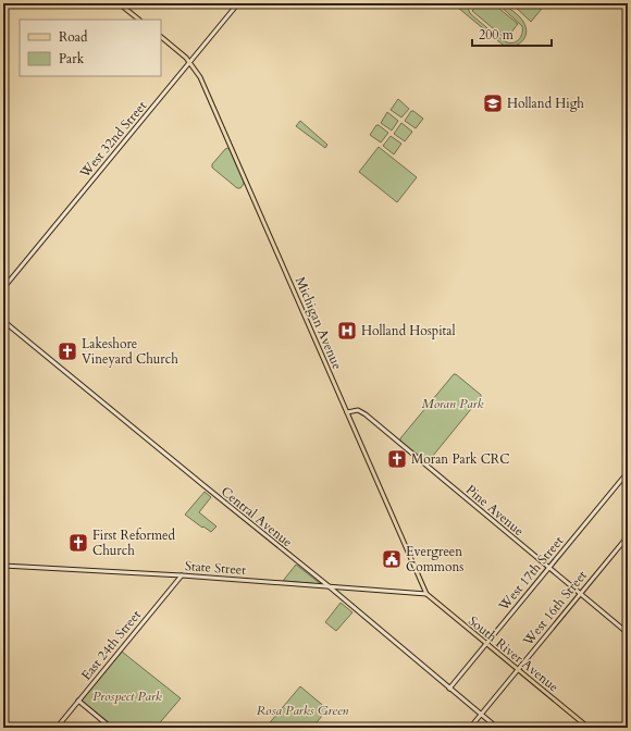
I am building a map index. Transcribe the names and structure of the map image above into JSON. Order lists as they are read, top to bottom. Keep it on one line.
{"streets":{"main road":["Michigan Avenue","South River Avenue"],"street":["West 32nd Street","Pine Avenue","Central Avenue","State Street","West 17th Street","West 16th Street","East 24th Street"]},"crossings":[["West 32nd Street","Michigan Avenue"],["Michigan Avenue","Pine Avenue"],["Michigan Avenue","State Street"],["Michigan Avenue","South River Avenue"],["Pine Avenue","West 17th Street"],["Pine Avenue","West 16th Street"],["Central Avenue","State Street"],["Central Avenue","West 17th Street"],["Central Avenue","West 16th Street"],["State Street","East 24th Street"],["State Street","South River Avenue"],["West 17th Street","South River Avenue"],["West 16th Street","South River Avenue"]],"parks":["Moran Park","Prospect Park","Rosa Parks Green"],"places":{"school or university":["Holland High"],"hospital":["Holland Hospital"],"church":["Lakeshore Vineyard Church","Moran Park CRC","First Reformed Church"],"public building":["Evergreen Commons"]},"legend":["Road","Park"],"scale_bar":"200 m"}
